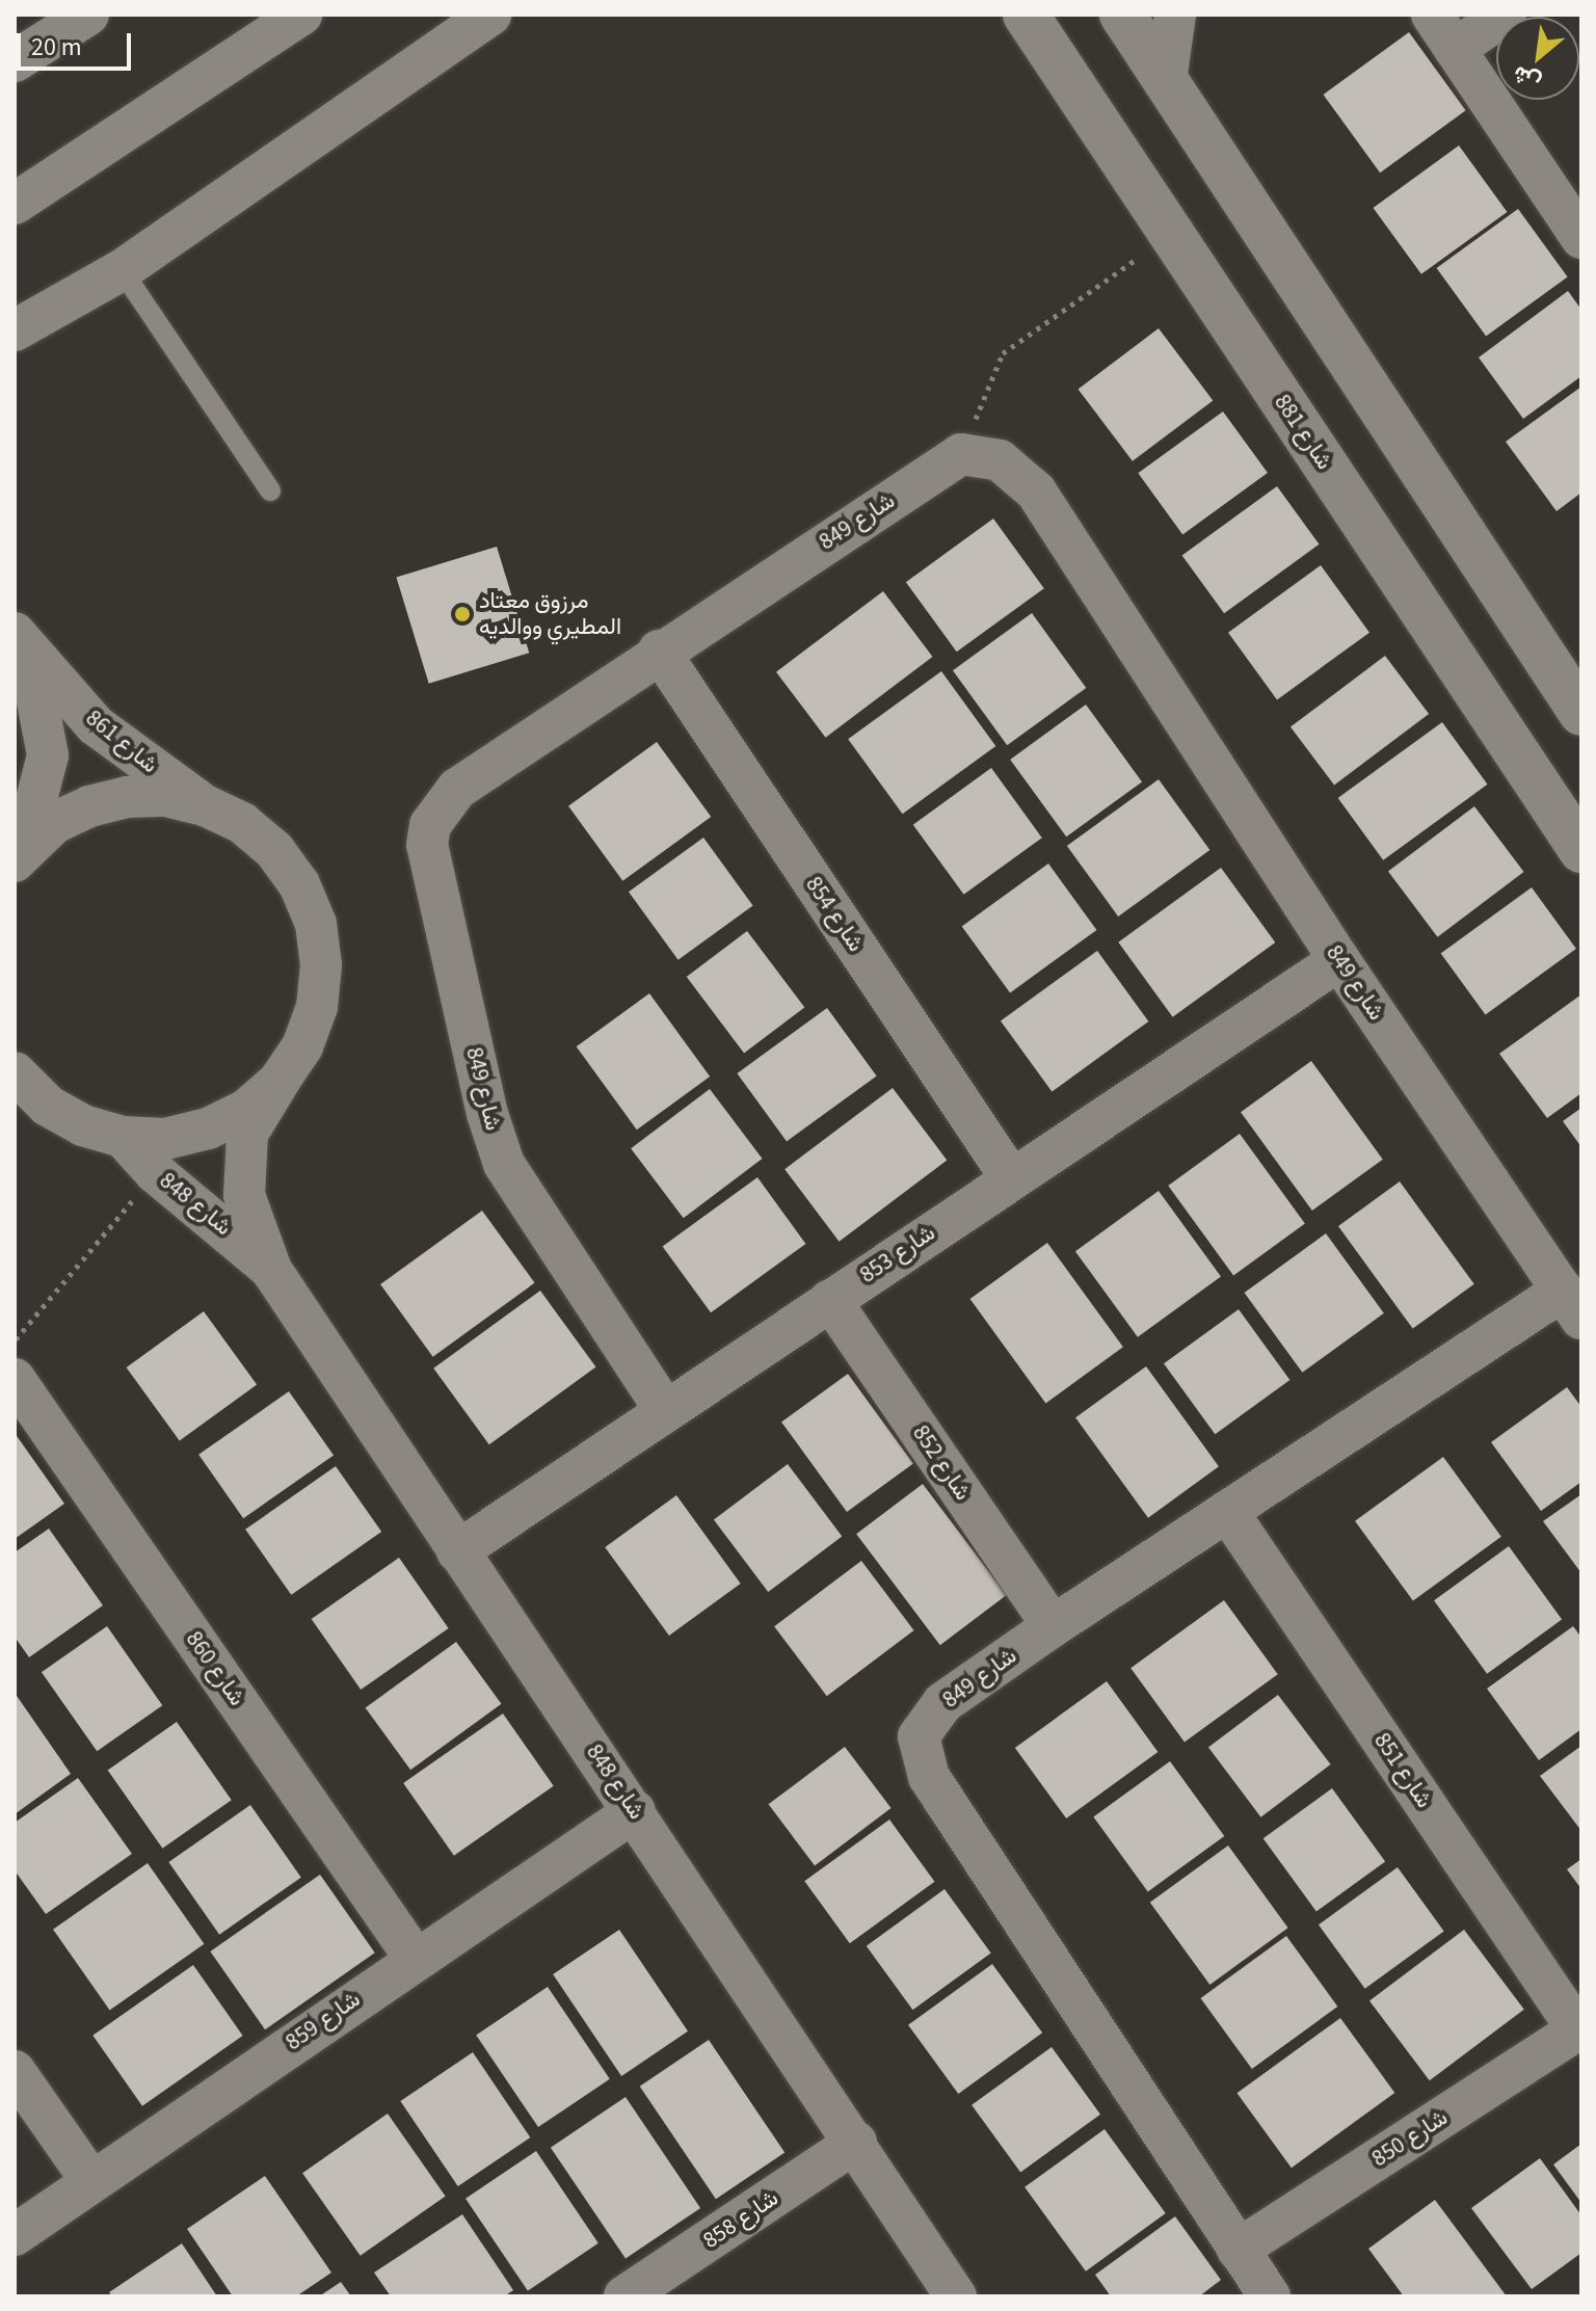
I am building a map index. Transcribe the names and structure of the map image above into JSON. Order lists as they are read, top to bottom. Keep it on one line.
{"streets":{"street":["شارع 881","شارع 849","شارع 861","شارع 854","شارع 848","شارع 853","شارع 852","شارع 860","شارع 851","شارع 859","شارع 850","شارع 858"]},"crossings":[["شارع 849","شارع 854"],["شارع 849","شارع 853"],["شارع 849","شارع 852"],["شارع 849","شارع 851"],["شارع 849","شارع 850"],["شارع 854","شارع 853"],["شارع 848","شارع 853"],["شارع 848","شارع 859"],["شارع 848","شارع 858"],["شارع 853","شارع 852"],["شارع 860","شارع 859"],["شارع 851","شارع 850"]],"places":["مرزوق معتاد المطيري ووالديه"],"scale_bar":"20 m","north":"bottom left"}
